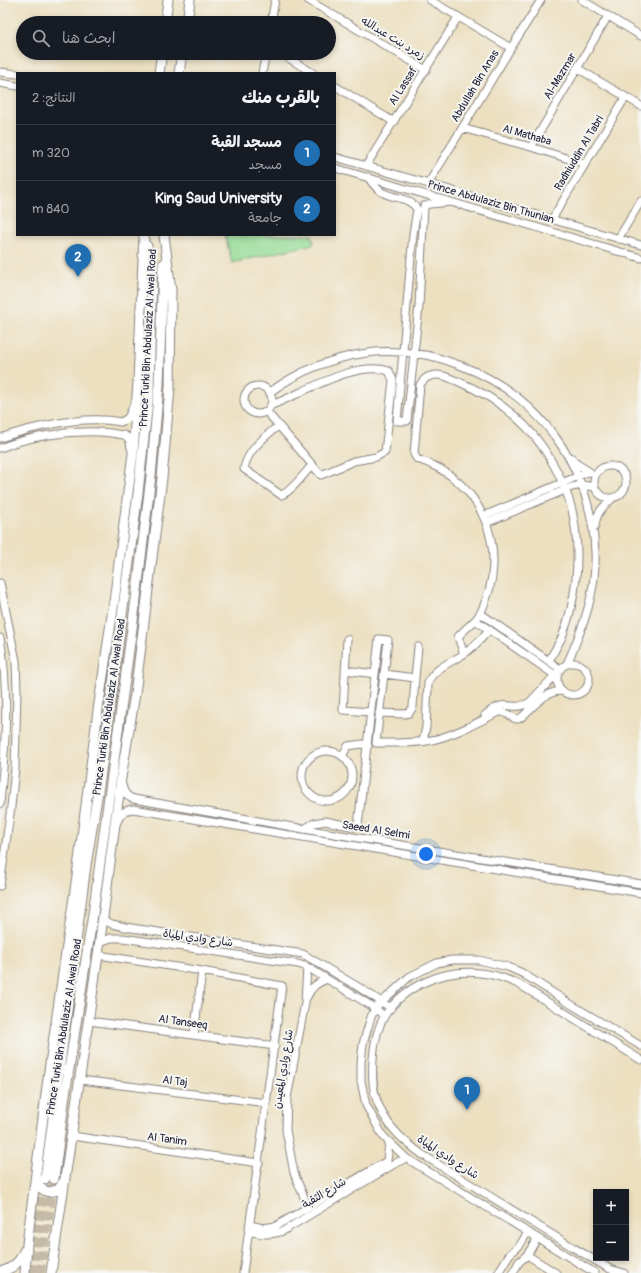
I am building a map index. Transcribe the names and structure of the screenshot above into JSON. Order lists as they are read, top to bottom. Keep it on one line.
{"streets":{"main road":["Prince Turki Bin Abdulaziz Al Awal Road"],"street":["زمرد بنت عبدالله","Al-Mazmar","Al Lassaf","Abdullah Bin Anas","Al Mathaba","Radhiuddin Al Tabri","Prince Abdulaziz Bin Thunian","Saeed Al Selmi","شارع وادي المياة","Al Tanseeq","شارع وادي المعيدن","Al Taj","Al Tanim","شارع الثقبة"]},"crossings":[["زمرد بنت عبدالله","Al Lassaf"],["Al-Mazmar","Al Mathaba"],["Al Lassaf","Prince Abdulaziz Bin Thunian"],["Abdullah Bin Anas","Al Mathaba"],["Abdullah Bin Anas","Prince Abdulaziz Bin Thunian"],["Al Mathaba","Radhiuddin Al Tabri"],["Radhiuddin Al Tabri","Prince Abdulaziz Bin Thunian"],["شارع وادي المياة","شارع الثقبة"],["شارع وادي المعيدن","شارع الثقبة"]],"page":{"search":"ابحث هنا","heading":["بالقرب منك","النتائج: 2"],"list":[{"mark":"1","name":"مسجد القبة","note":"مسجد","value":"320 m"},{"mark":"2","name":"King Saud University","note":"جامعة","value":"840 m"}],"pins":["2","1"],"map_buttons":["+","−"]}}
